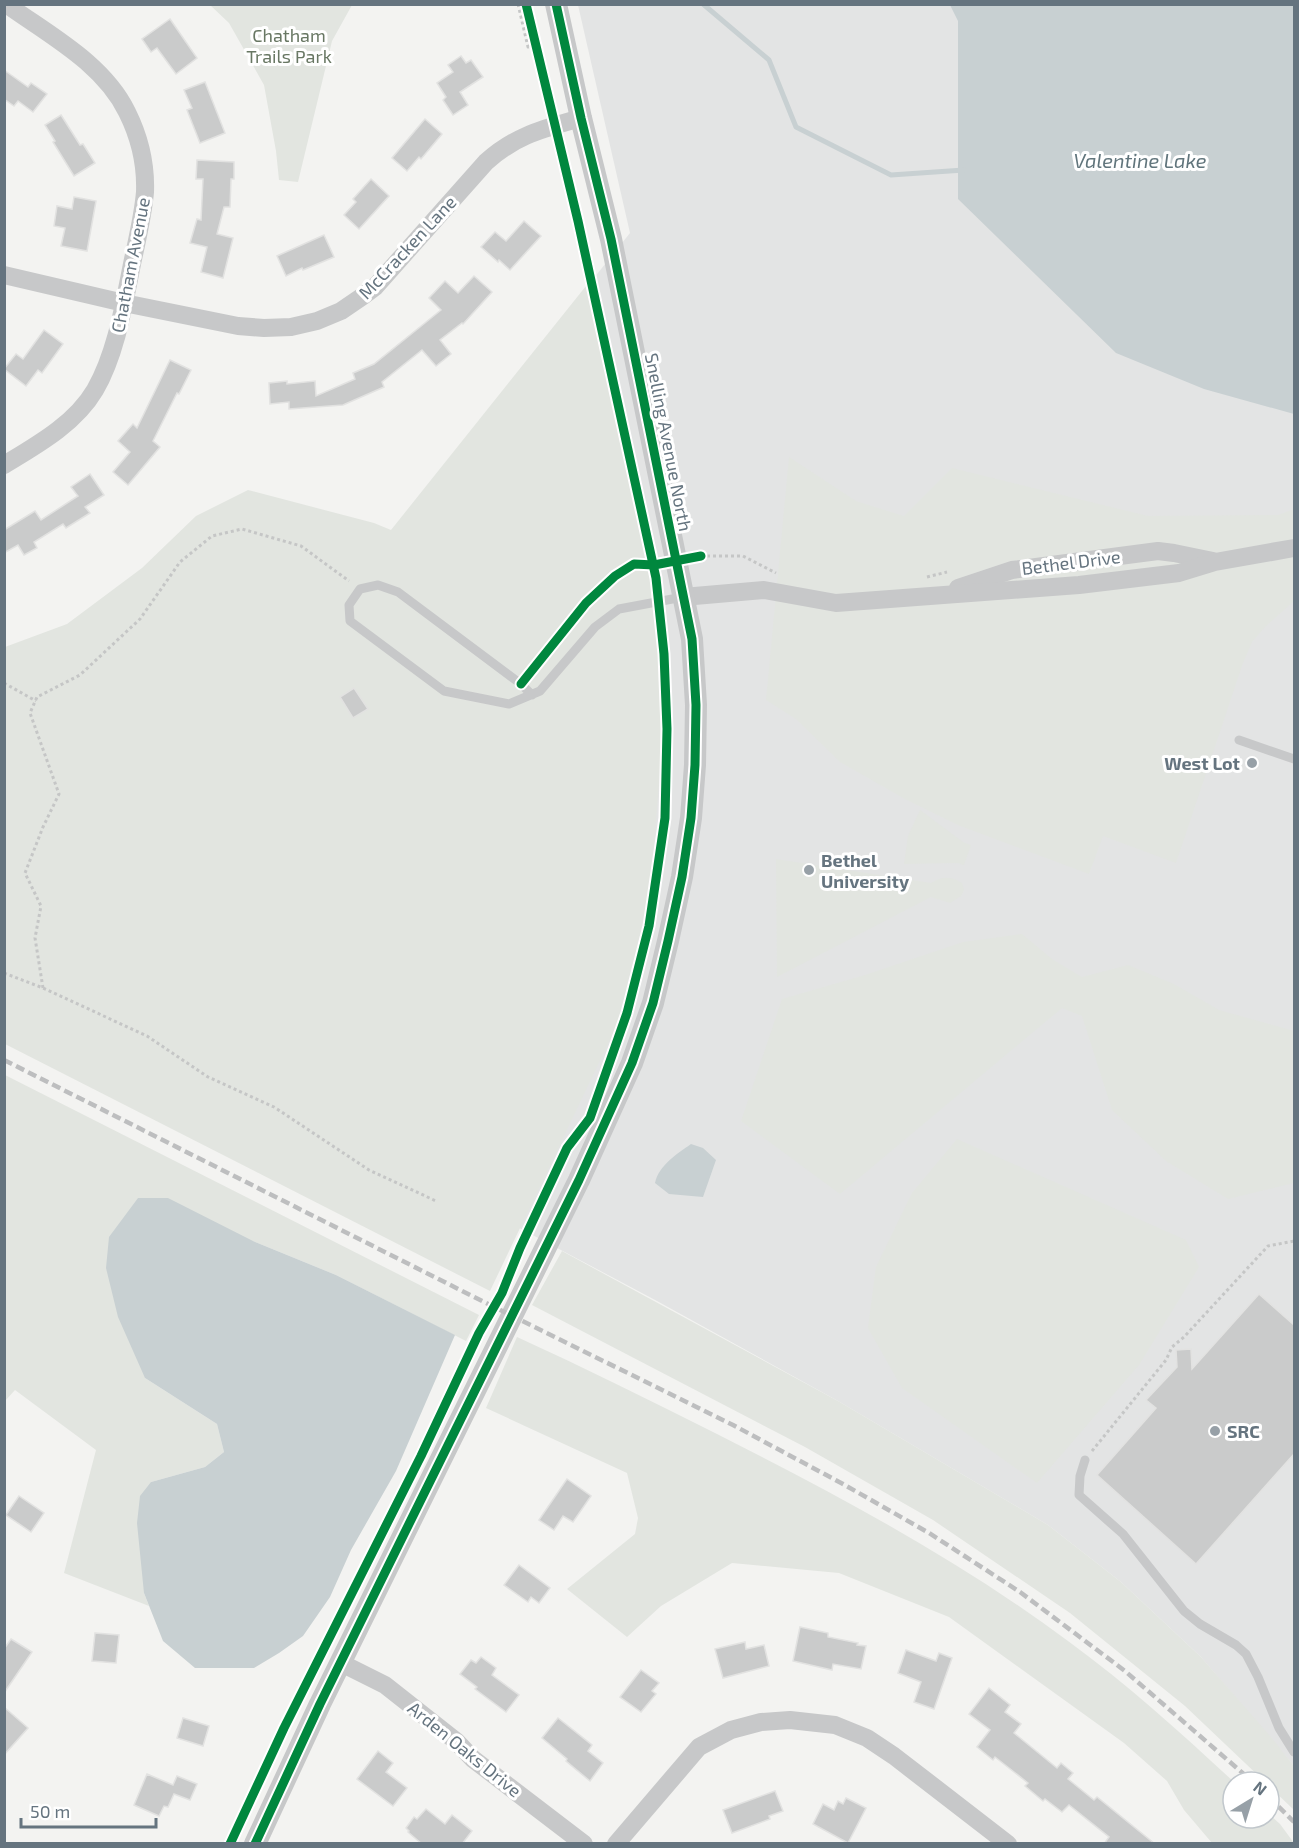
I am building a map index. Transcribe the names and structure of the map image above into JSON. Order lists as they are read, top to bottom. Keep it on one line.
{"streets":{"street":["McCracken Lane","Chatham Avenue","Snelling Avenue North","Bethel Drive","Arden Oaks Drive"]},"crossings":[["McCracken Lane","Chatham Avenue"],["McCracken Lane","Snelling Avenue North"],["Snelling Avenue North","Bethel Drive"],["Snelling Avenue North","Arden Oaks Drive"]],"water":["Valentine Lake"],"parks":["Chatham Trails Park"],"places":["West Lot","Bethel University","SRC"],"scale_bar":"50 m","north":"top right"}
